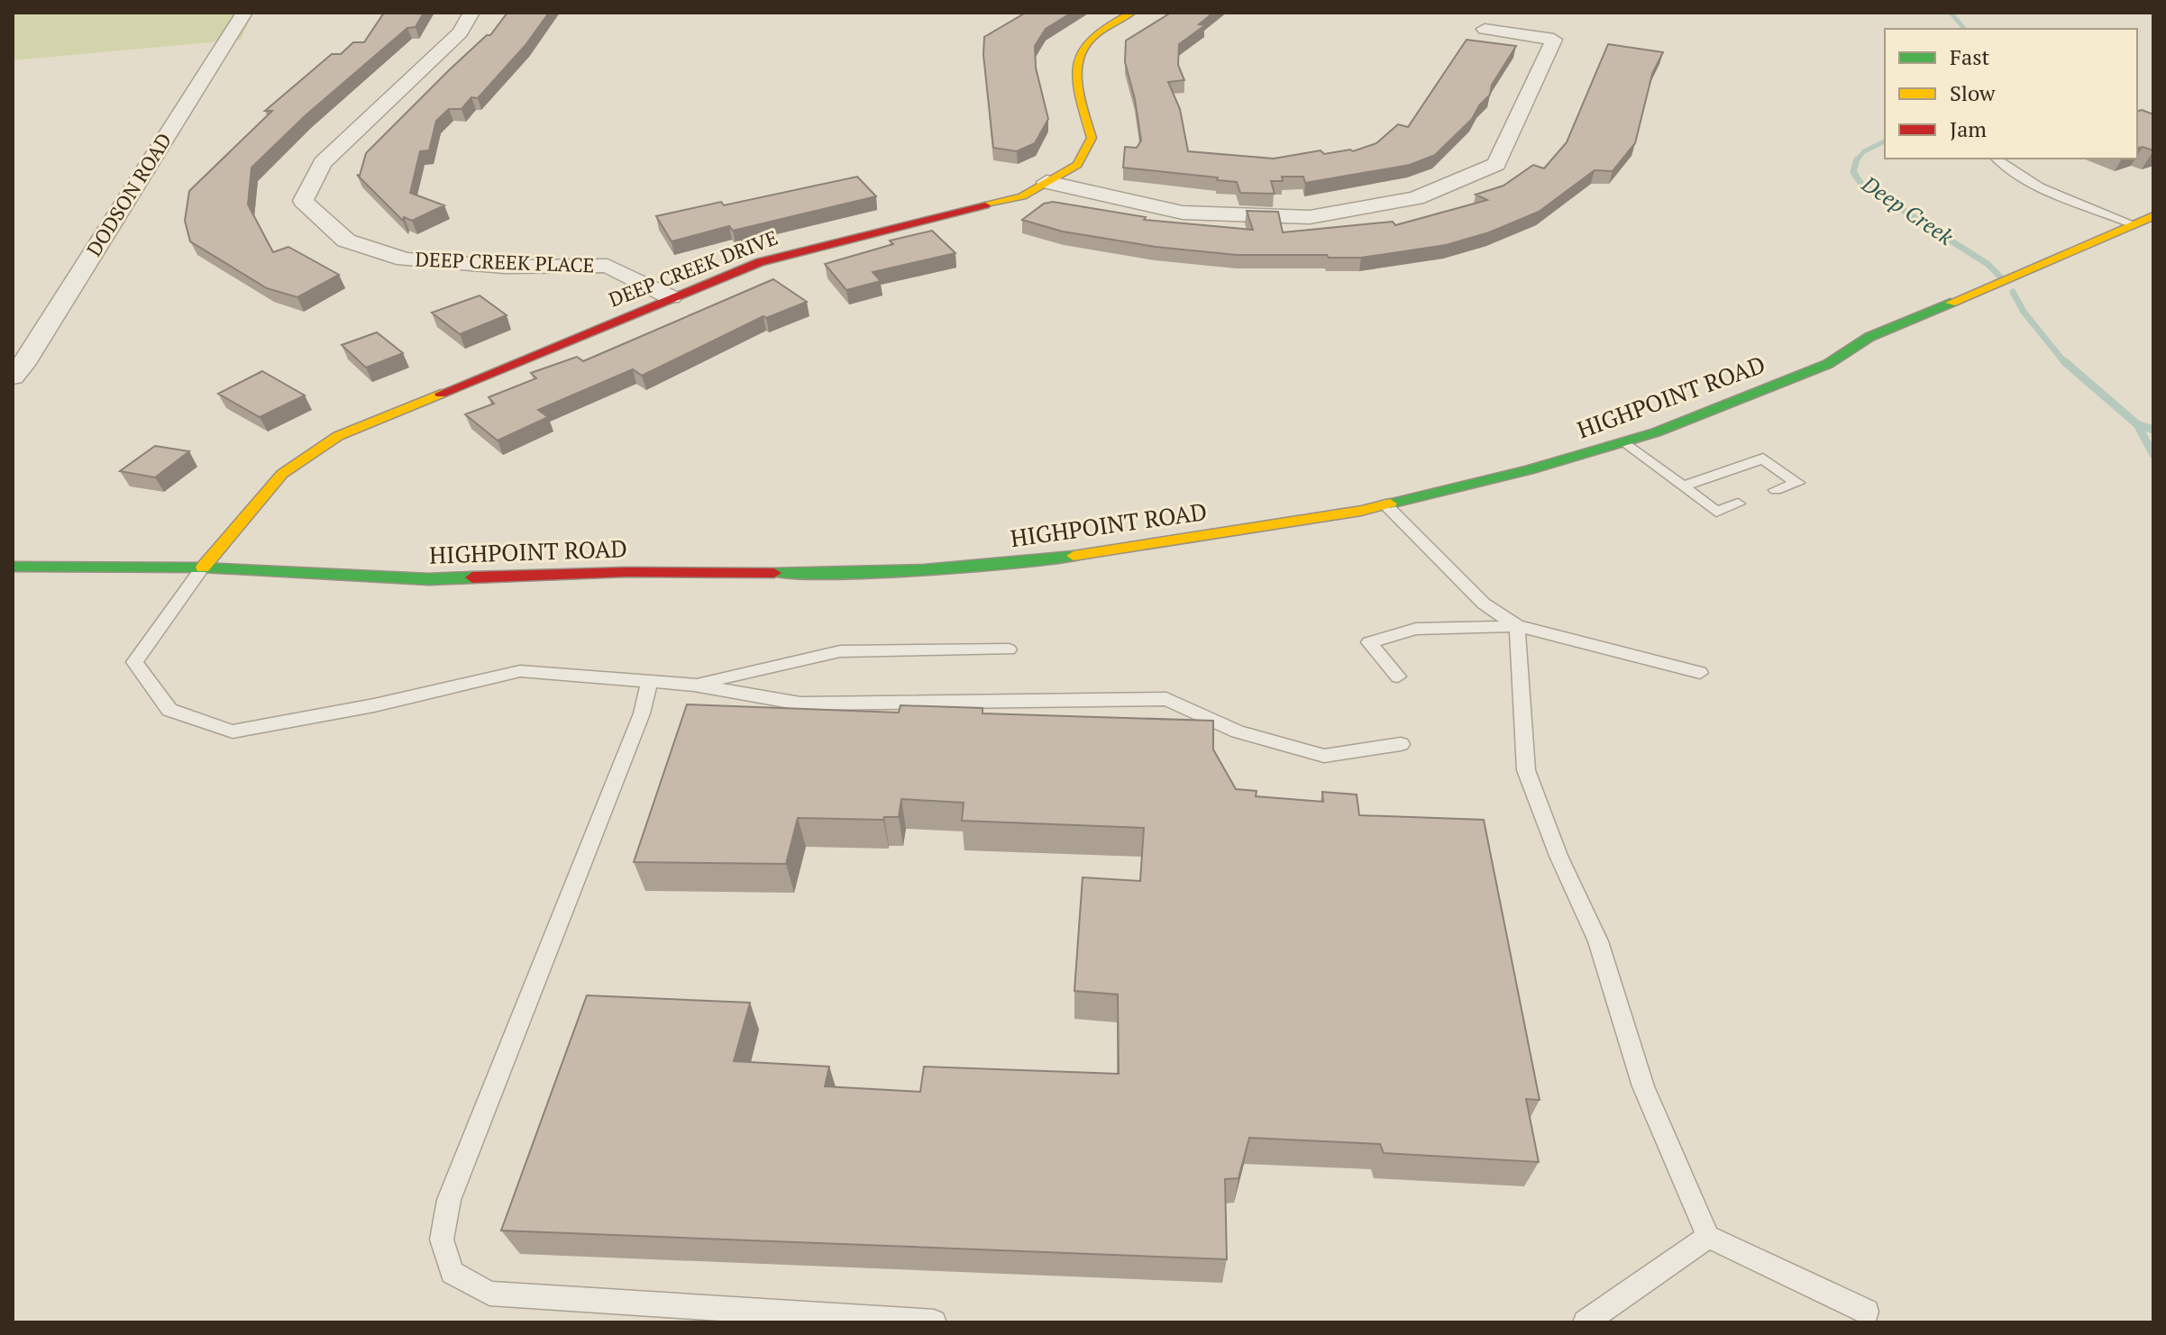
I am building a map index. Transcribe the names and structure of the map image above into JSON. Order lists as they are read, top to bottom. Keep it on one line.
{"streets":{"street":["DODSON ROAD","DEEP CREEK PLACE","DEEP CREEK DRIVE","HIGHPOINT ROAD"]},"crossings":[["DEEP CREEK PLACE","DEEP CREEK DRIVE"],["DEEP CREEK DRIVE","HIGHPOINT ROAD"]],"water":["Deep Creek"],"legend":["Fast","Slow","Jam"]}
